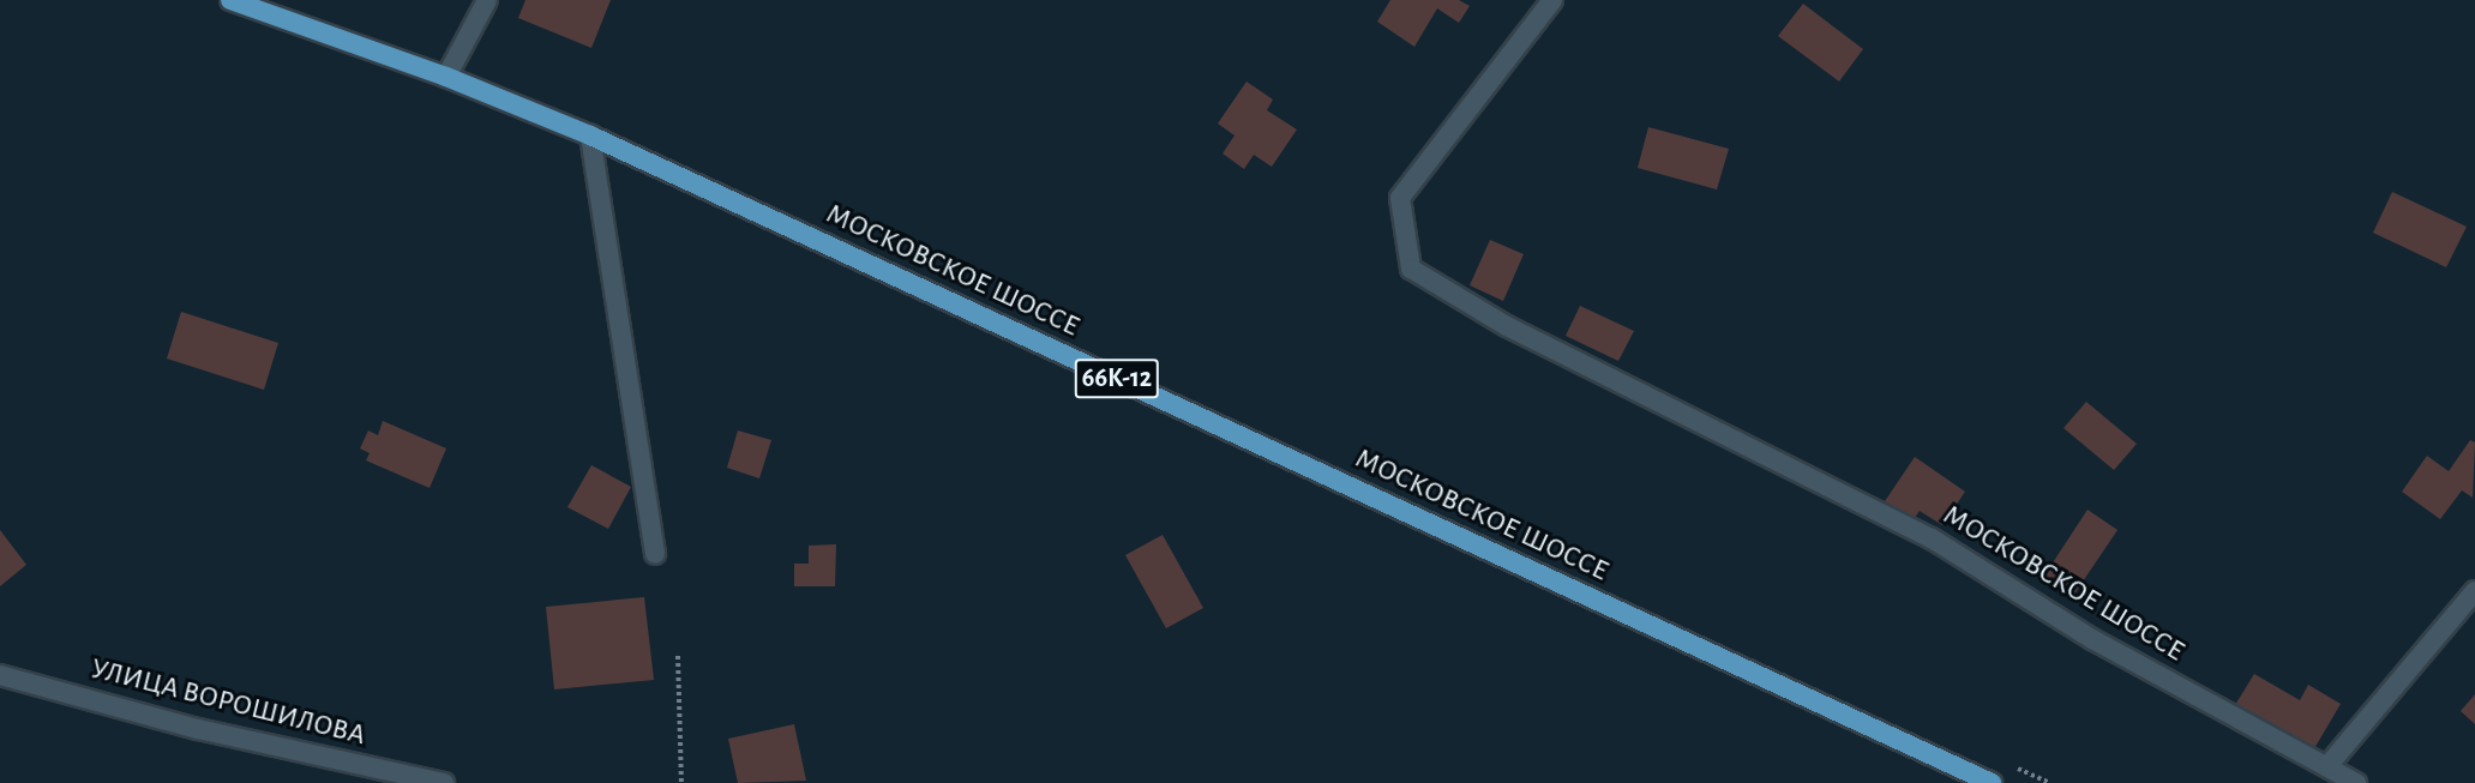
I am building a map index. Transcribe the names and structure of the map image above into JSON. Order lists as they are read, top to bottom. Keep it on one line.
{"streets":{"main road":["МОСКОВСКОЕ ШОССЕ","66К-12"],"street":["УЛИЦА ВОРОШИЛОВА"]}}
